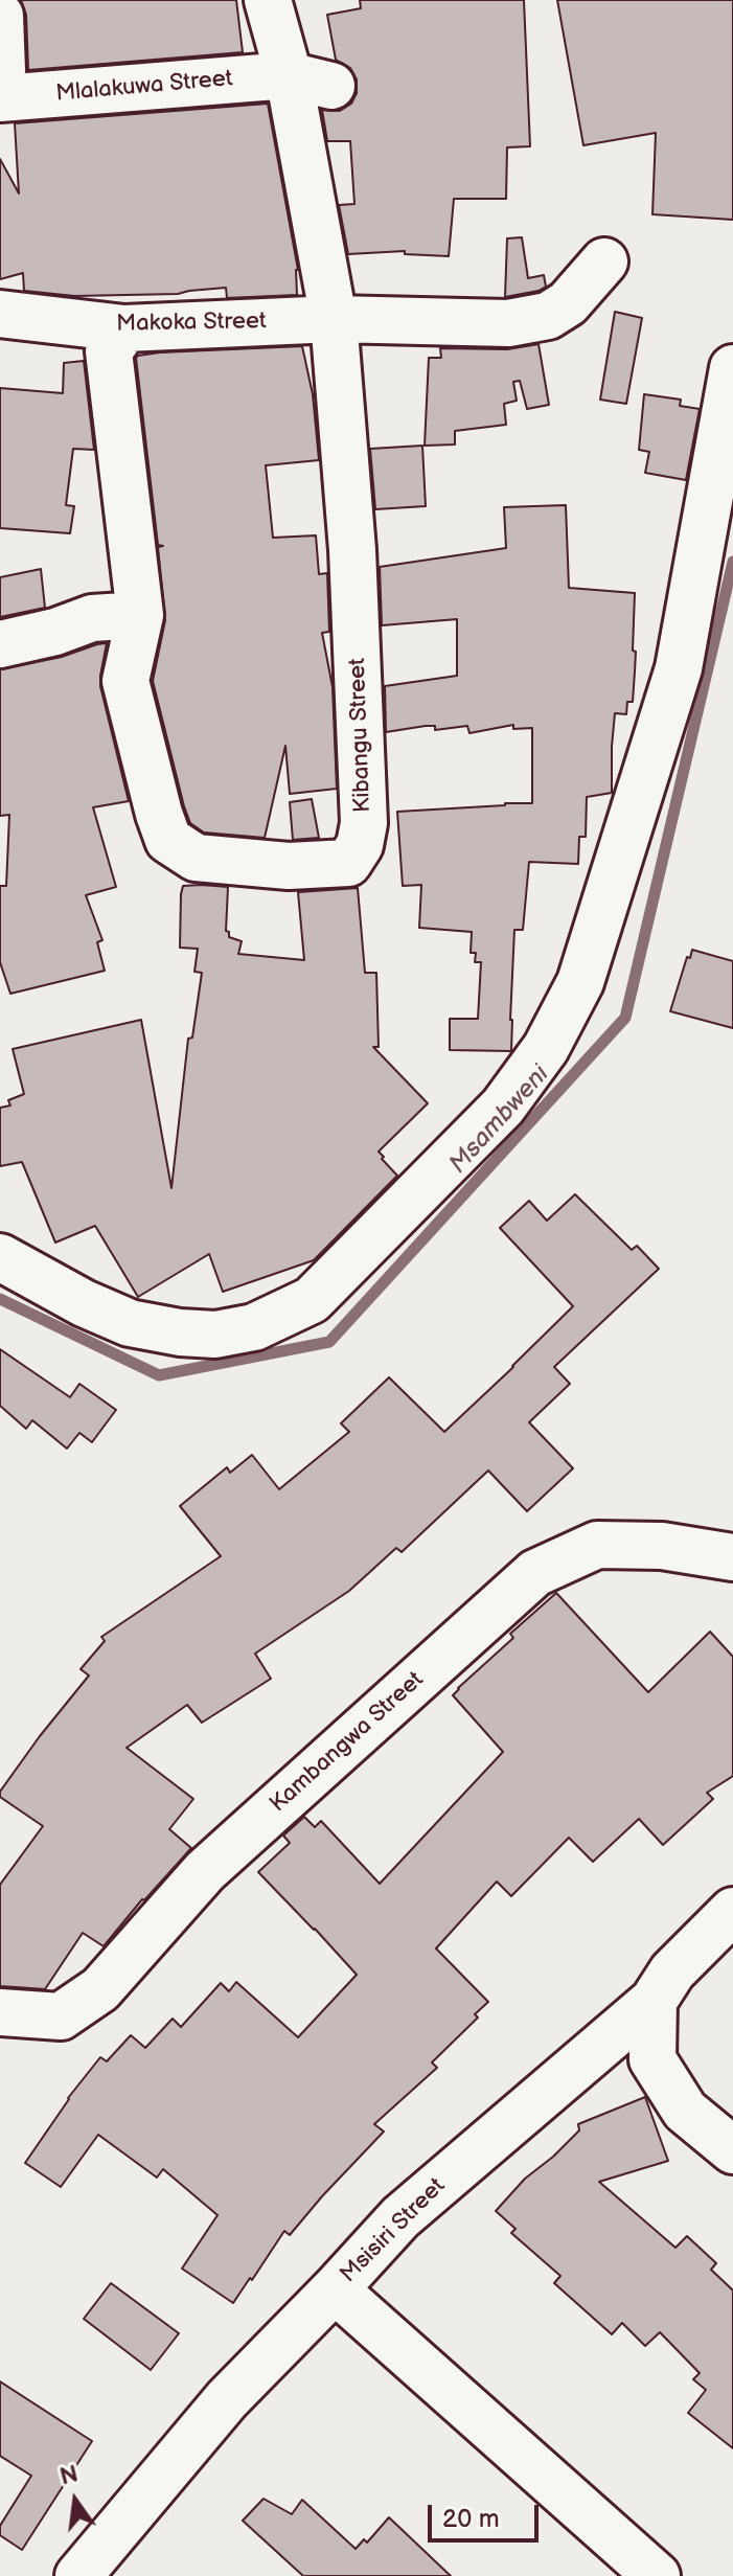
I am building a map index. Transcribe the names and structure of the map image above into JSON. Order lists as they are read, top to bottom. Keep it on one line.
{"streets":{"street":["Mlalakuwa Street","Makoka Street","Kibangu Street","Kambangwa Street","Msisiri Street"]},"crossings":[["Mlalakuwa Street","Kibangu Street"],["Makoka Street","Kibangu Street"]],"water":["Msambweni"],"scale_bar":"20 m","north":"top"}
